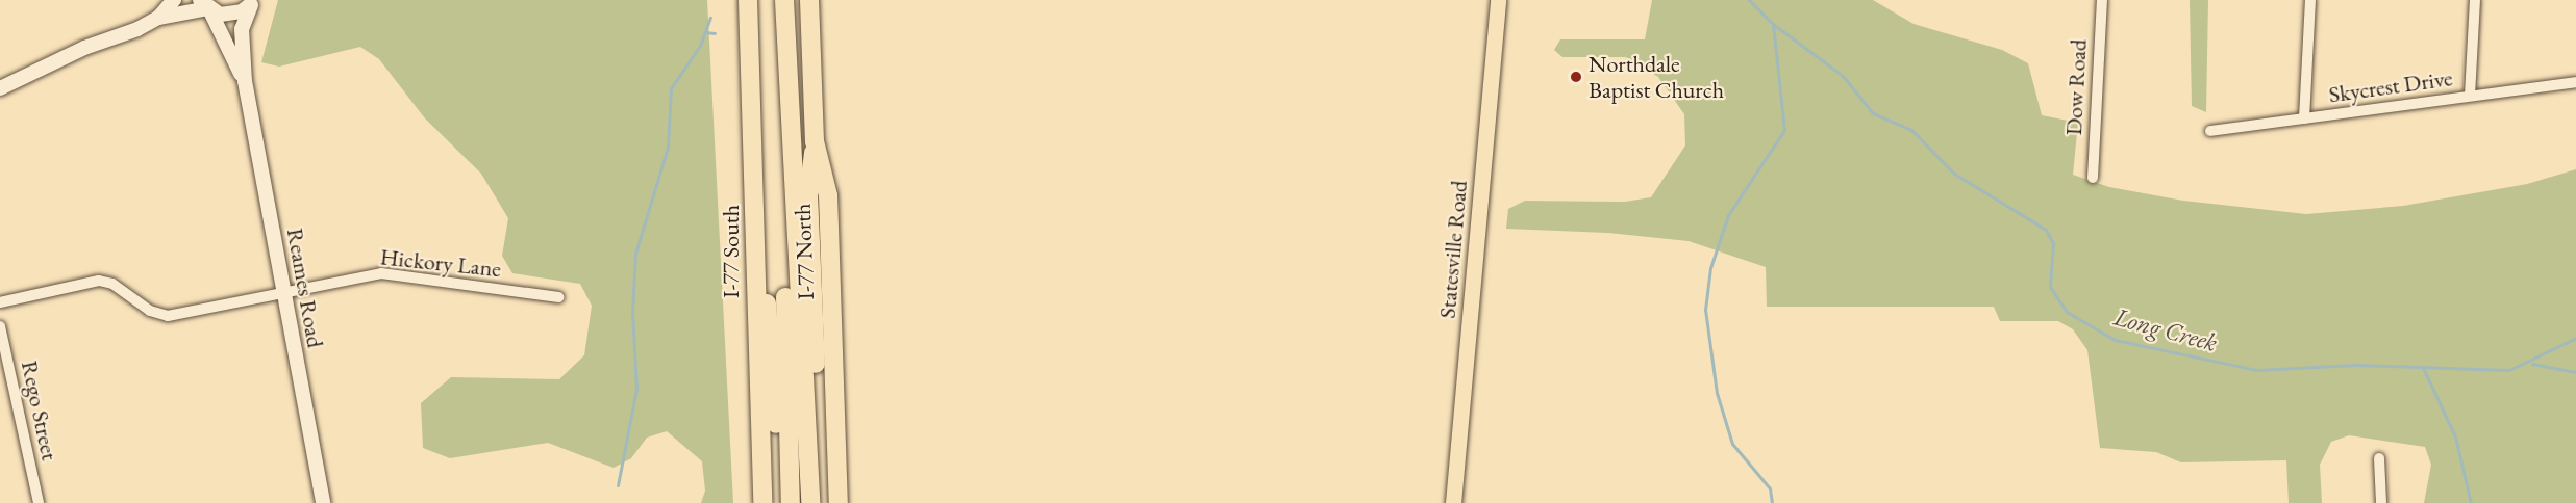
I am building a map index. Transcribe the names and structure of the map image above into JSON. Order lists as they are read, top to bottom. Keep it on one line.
{"streets":{"highway":["I-77 South","I-77 North"],"main road":["Statesville Road","Reames Road"],"street":["Skycrest Drive","Dow Road","Hickory Lane","Rego Street"]},"crossings":[["Hickory Lane","Reames Road"]],"water":["Long Creek"],"places":["Northdale Baptist Church"]}
